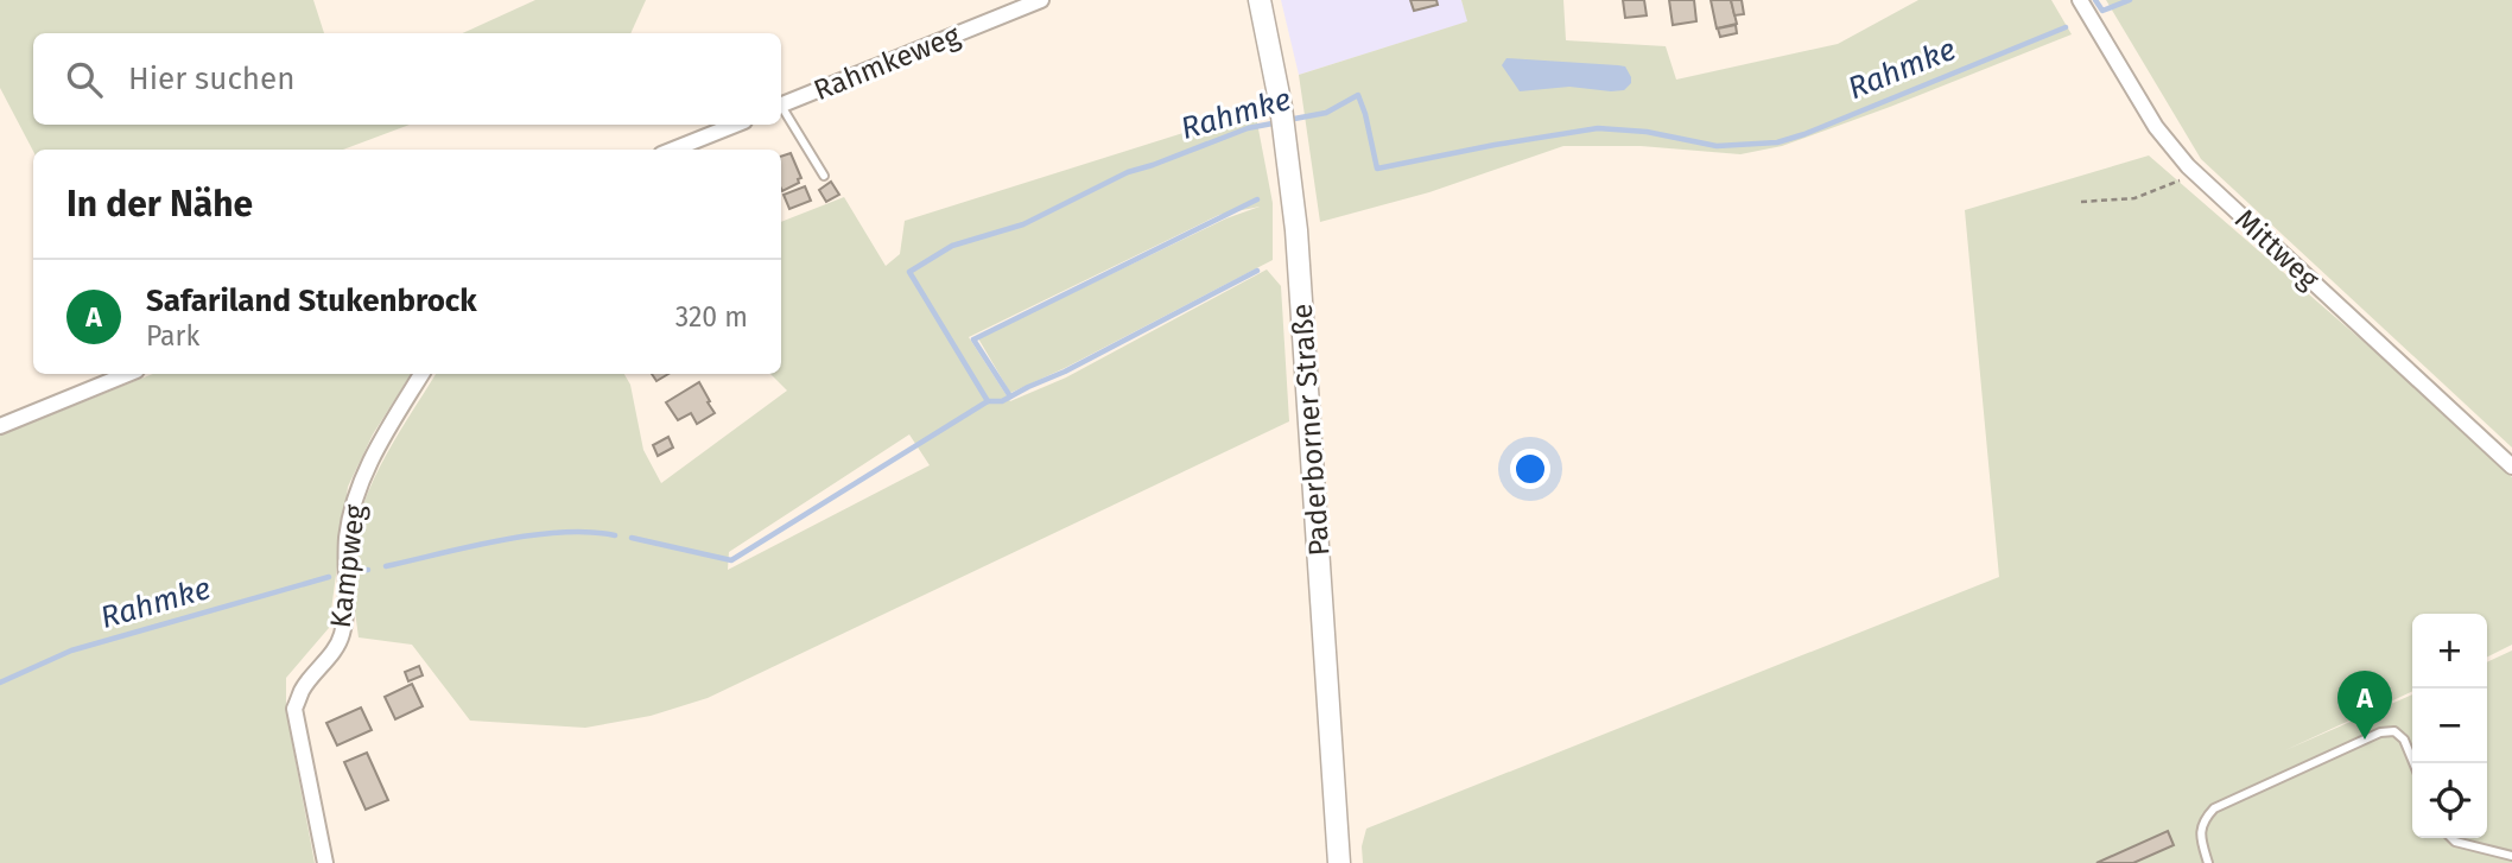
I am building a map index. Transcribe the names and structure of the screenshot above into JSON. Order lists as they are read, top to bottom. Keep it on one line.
{"streets":{"main road":["Paderborner Straße"],"street":["Rahmkeweg","Mittweg","Kampweg"]},"water":["Rahmke"],"page":{"search":"Hier suchen","heading":"In der Nähe","list":[{"mark":"A","name":"Safariland Stukenbrock","note":"Park","value":"320 m"}],"map_buttons":["+","−"],"pins":"A"}}
